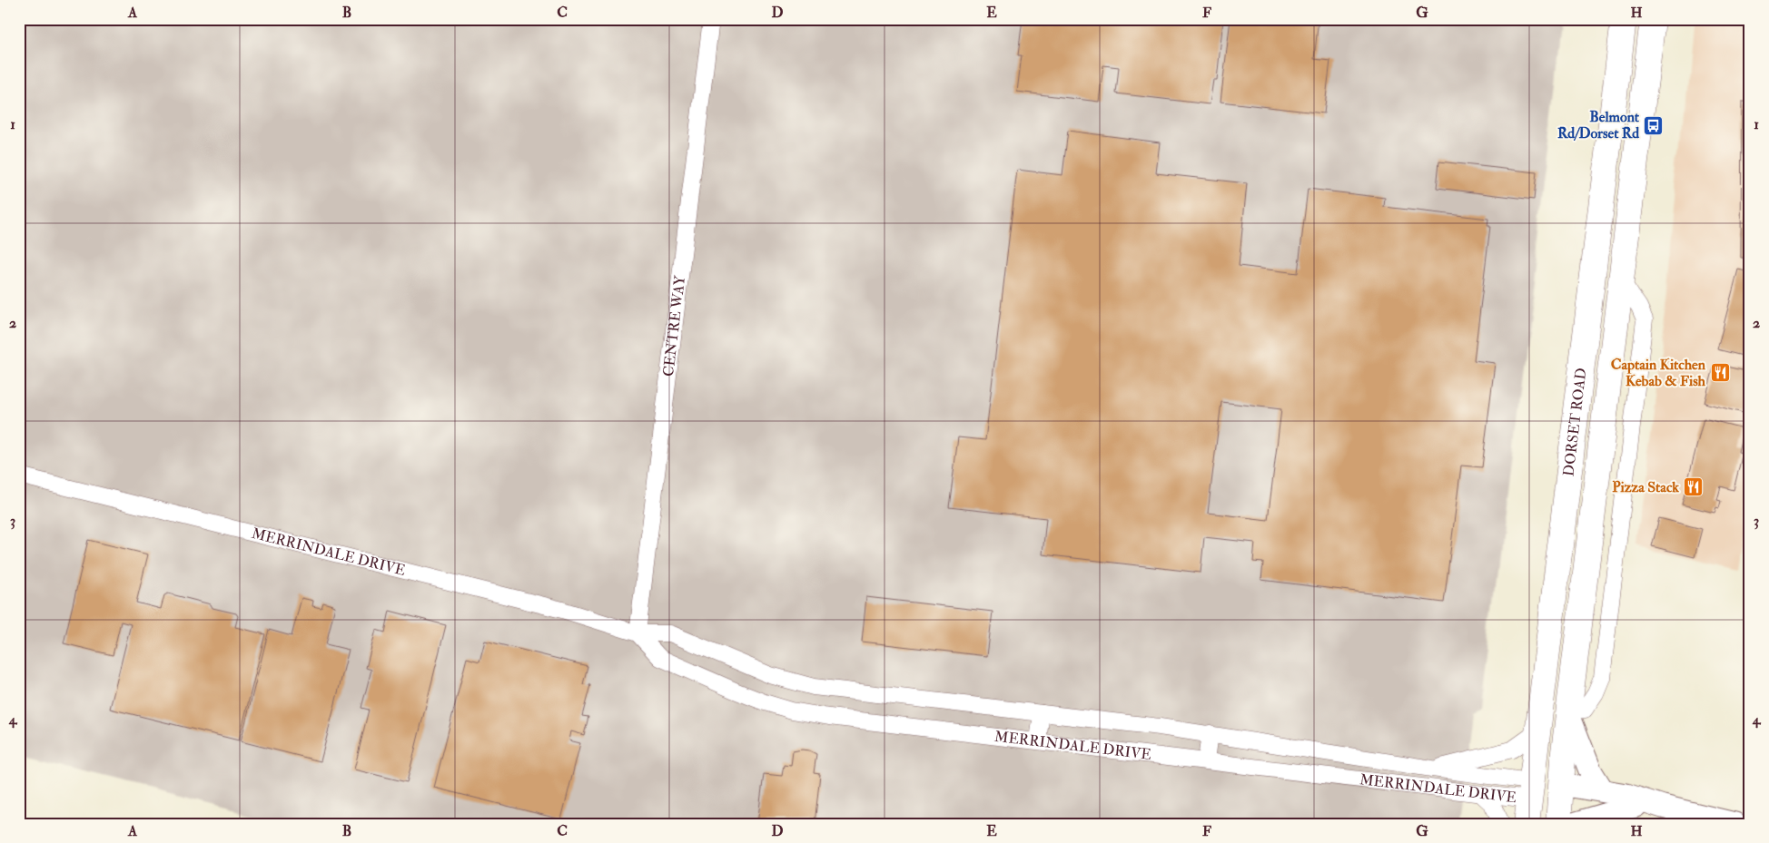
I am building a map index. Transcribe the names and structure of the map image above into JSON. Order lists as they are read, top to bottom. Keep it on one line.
{"streets":{"main road":["DORSET ROAD"],"street":["CENTRE WAY","MERRINDALE DRIVE"]},"crossings":[["CENTRE WAY","MERRINDALE DRIVE"],["DORSET ROAD","MERRINDALE DRIVE"]],"places":{"bus stop":["Belmont Rd/Dorset Rd"],"restaurant":["Captain Kitchen Kebab & Fish","Pizza Stack"]},"grid":{"columns":["A","B","C","D","E","F","G","H"],"rows":["1","2","3","4"]}}
